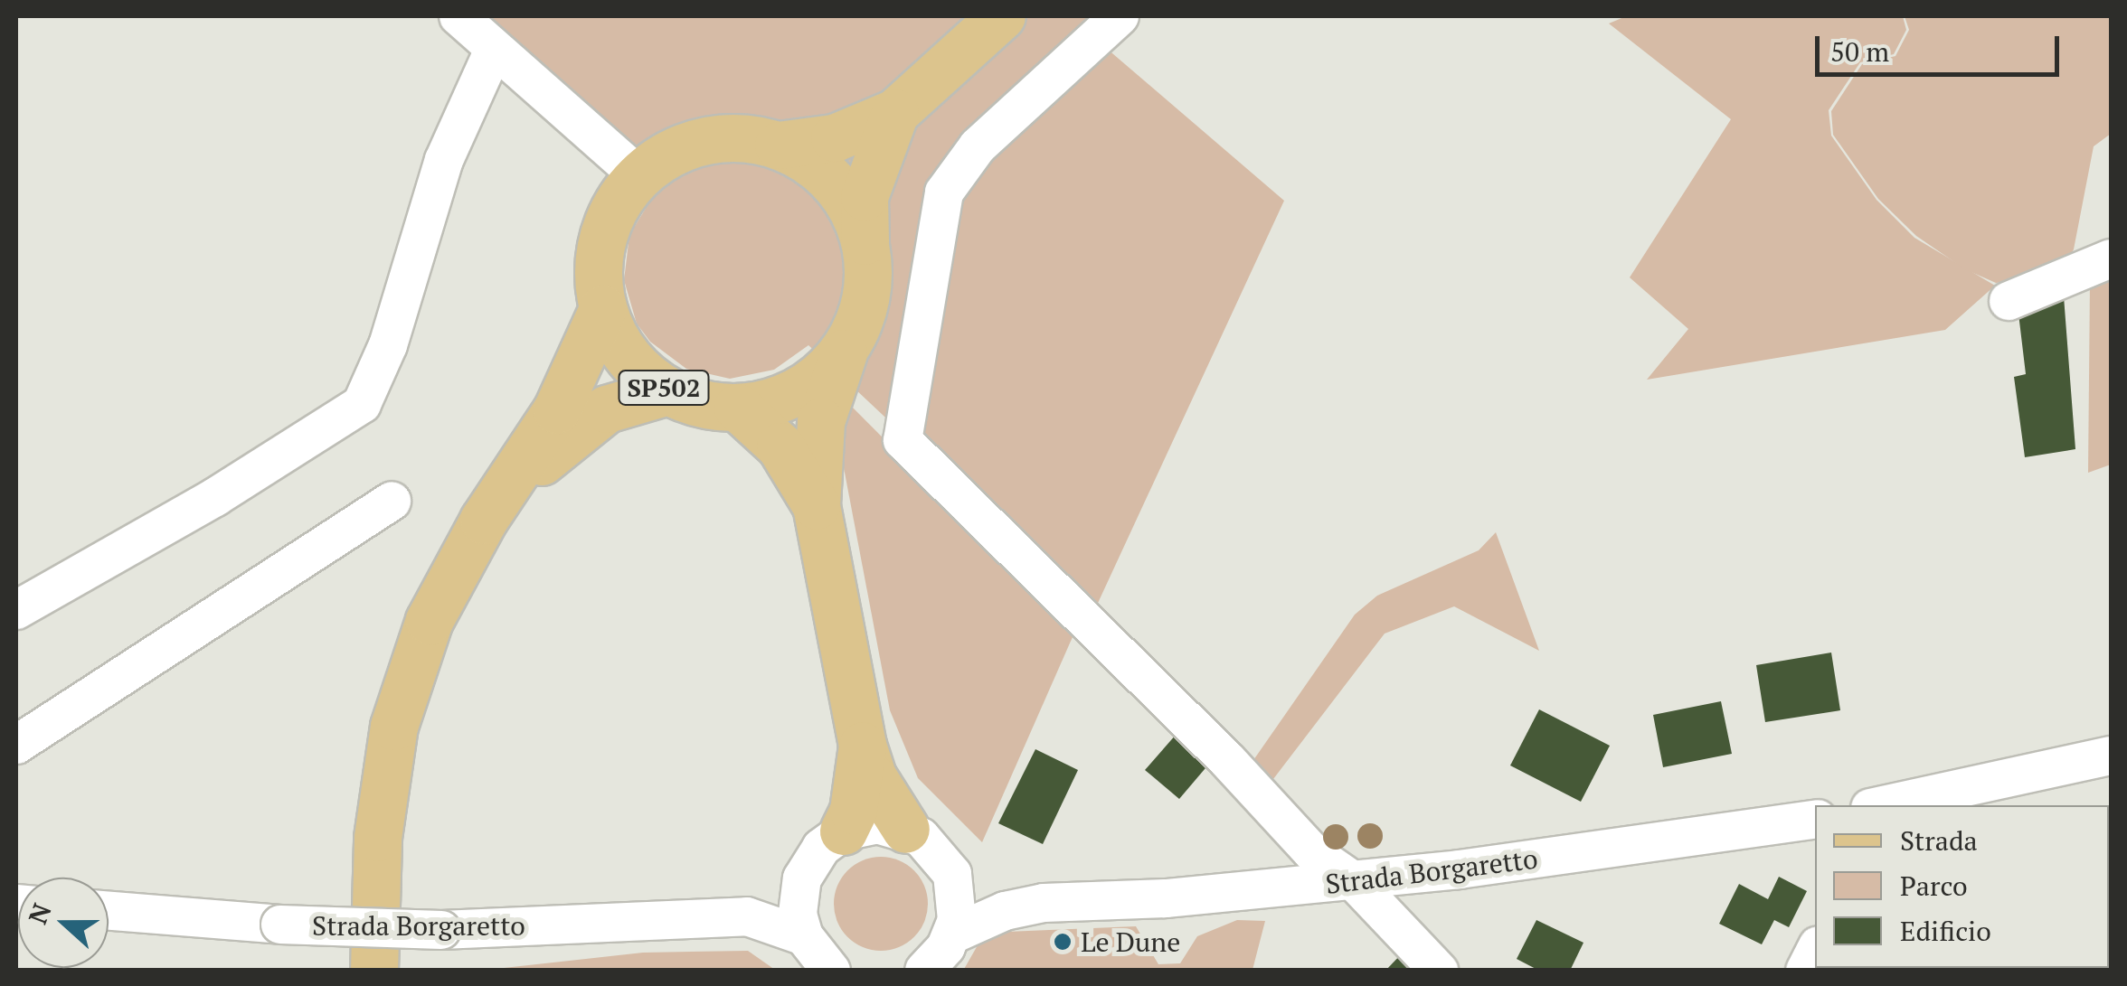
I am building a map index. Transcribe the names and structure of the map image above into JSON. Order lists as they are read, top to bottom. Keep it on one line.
{"streets":{"main road":["SP502"],"street":["Strada Borgaretto"]},"places":["Le Dune"],"legend":["Strada","Parco","Edificio"],"scale_bar":"50 m","north":"left"}
